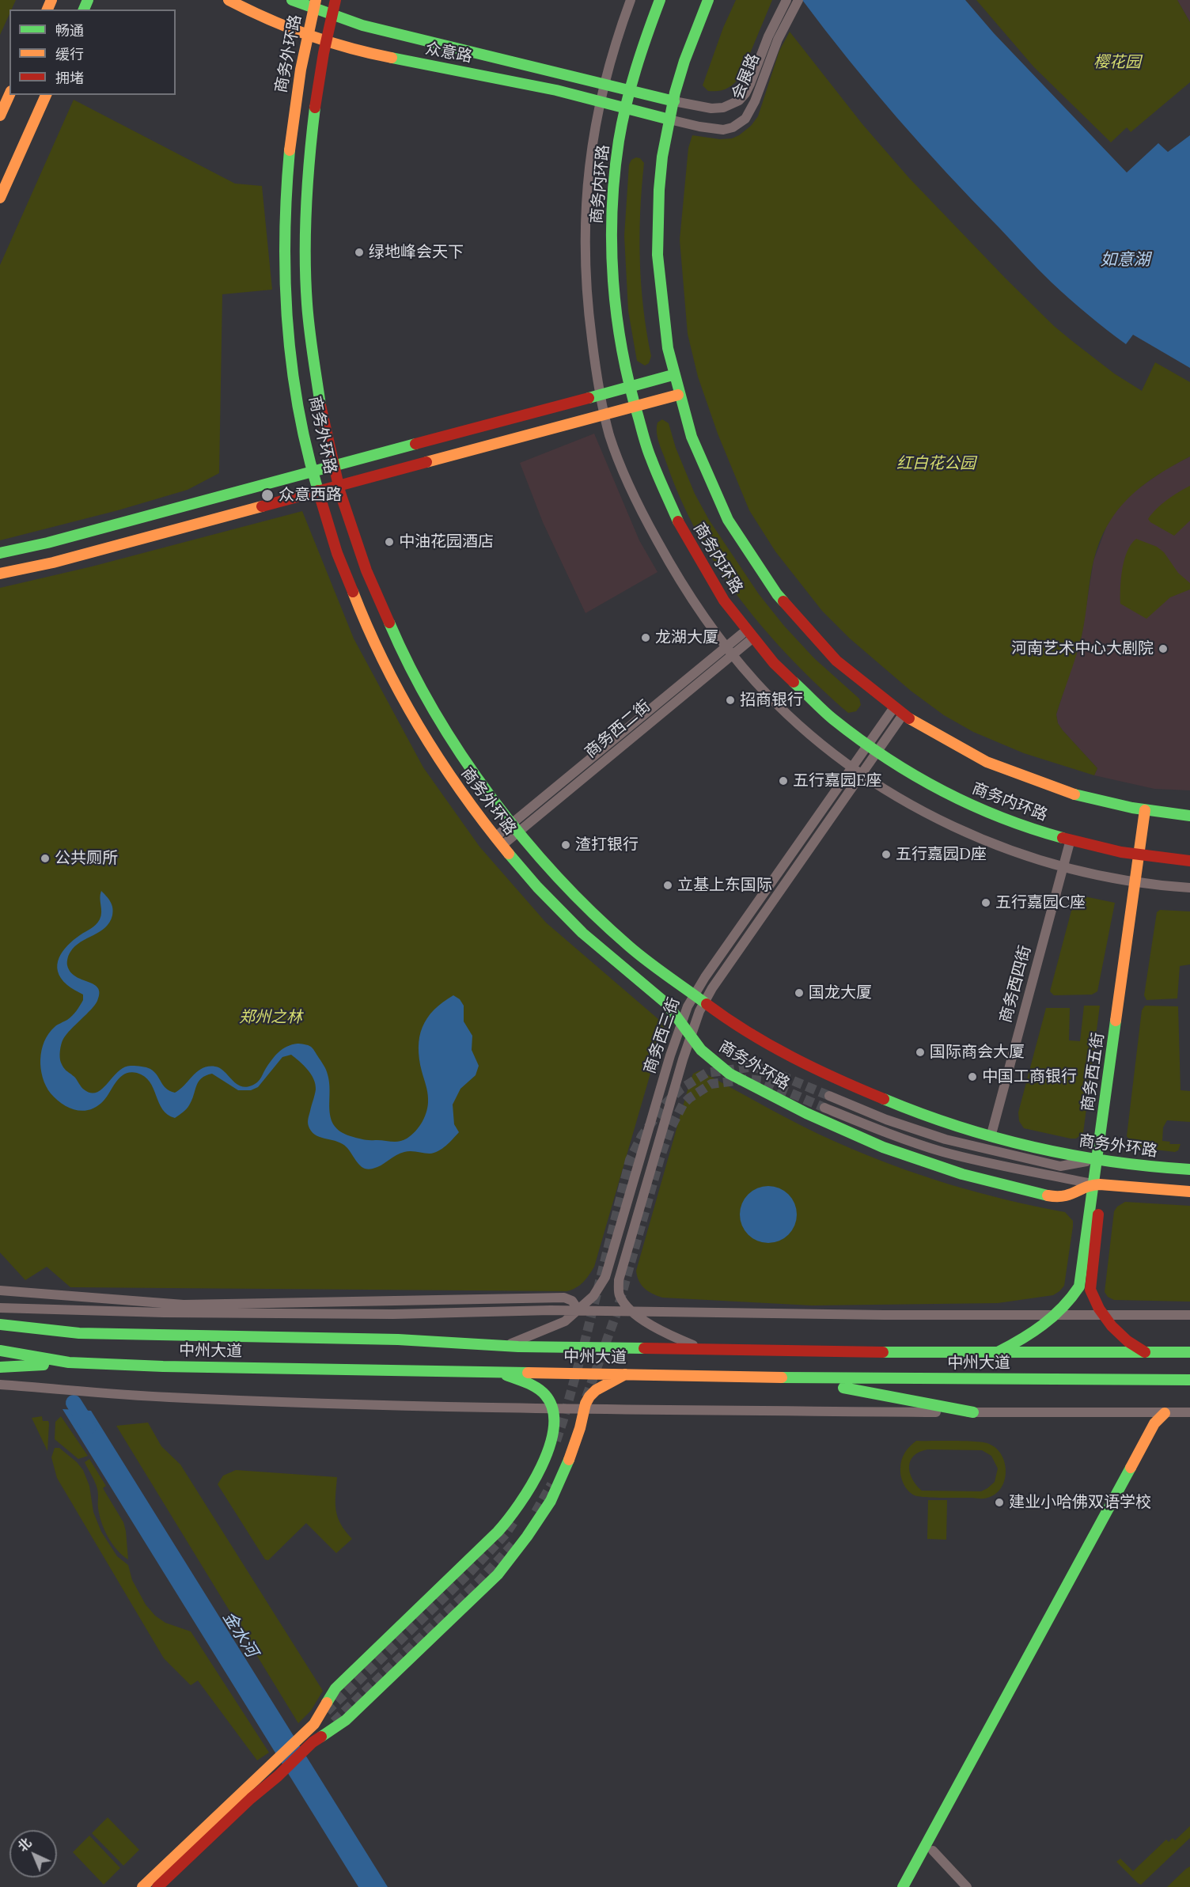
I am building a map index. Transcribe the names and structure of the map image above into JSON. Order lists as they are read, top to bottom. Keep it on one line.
{"streets":{"main road":["众意路","商务外环路","商务内环路","商务西五街","中州大道"],"street":["会展路","商务西二街","商务西四街","商务西三街"]},"crossings":[["众意路","商务外环路"],["众意路","会展路"],["众意路","商务内环路"],["商务外环路","商务西二街"],["商务外环路","商务西四街"],["商务外环路","商务西三街"],["商务外环路","商务西五街"],["会展路","商务内环路"],["商务内环路","商务西二街"],["商务内环路","商务西四街"],["商务内环路","商务西三街"],["商务内环路","商务西五街"],["商务西三街","中州大道"],["商务西五街","中州大道"]],"water":["如意湖","金水河"],"parks":["樱花园","红白花公园","郑州之林"],"places":["绿地峰会天下","众意西路","中油花园酒店","龙湖大厦","河南艺术中心大剧院","招商银行","五行嘉园E座","渣打银行","五行嘉园D座","公共厕所","立基上东国际","五行嘉园C座","国龙大厦","国际商会大厦","中国工商银行","建业小哈佛双语学校"],"legend":["畅通","缓行","拥堵"],"north":"top left"}
